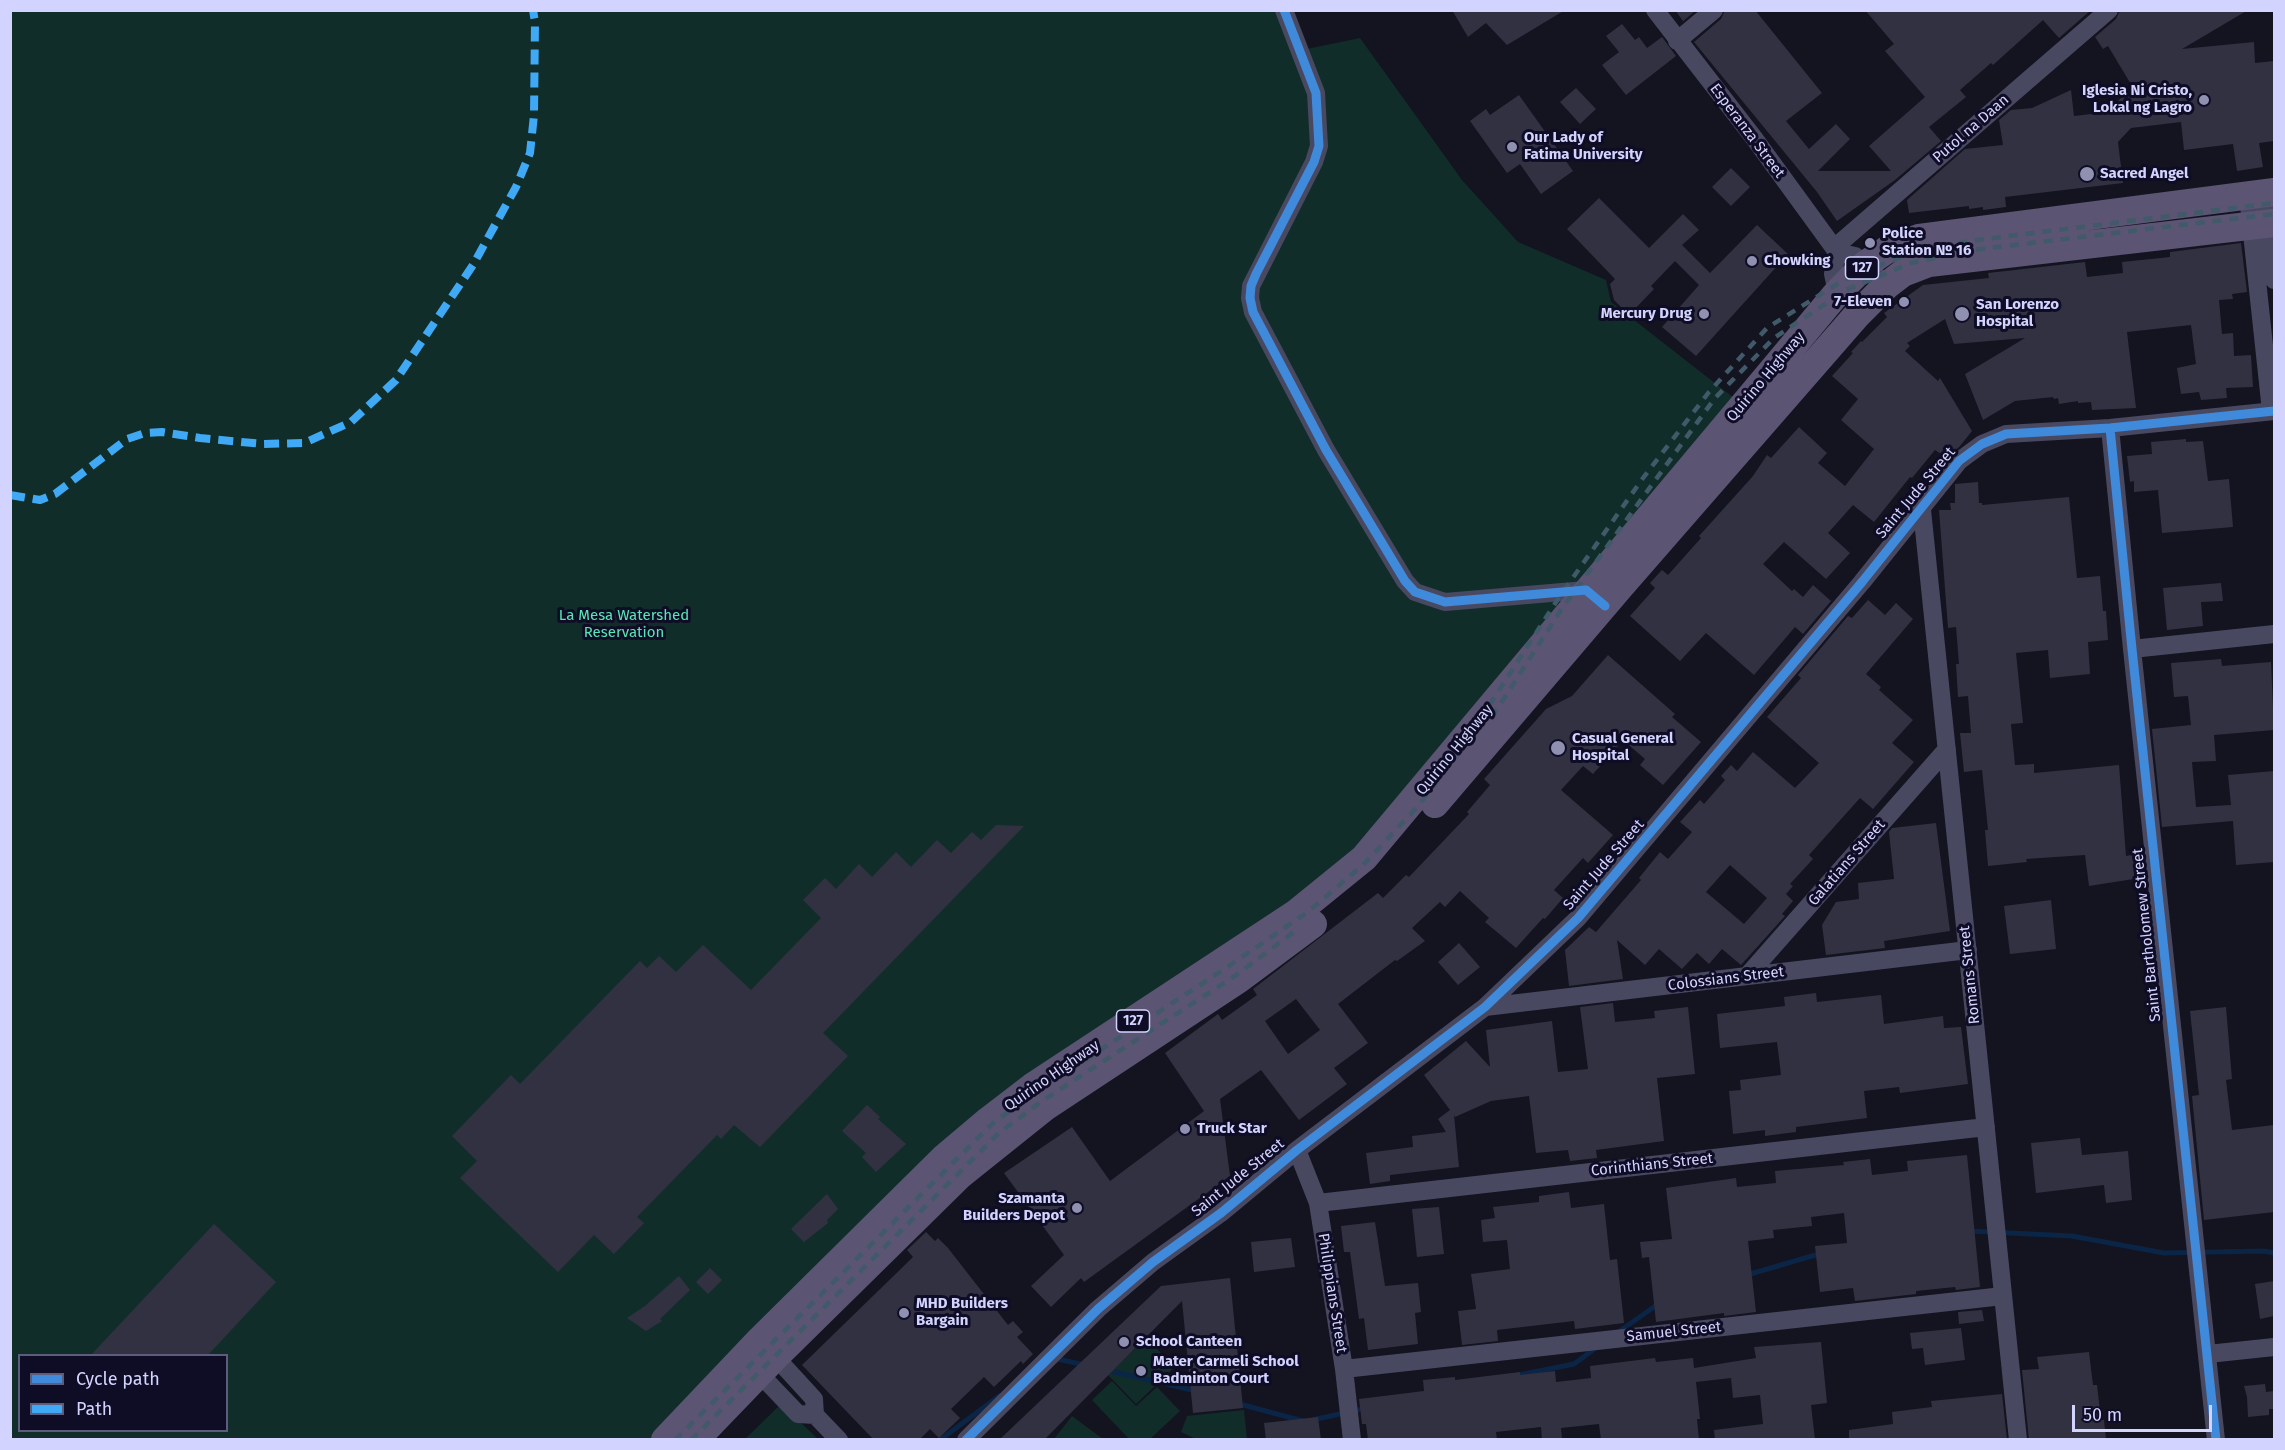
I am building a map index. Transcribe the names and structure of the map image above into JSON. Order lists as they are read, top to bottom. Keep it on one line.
{"streets":{"main road":["127","Quirino Highway"],"street":["Putol na Daan","Esperanza Street","Saint Jude Street","Galatians Street","Saint Bartholomew Street","Romans Street","Colossians Street","Corinthians Street","Philippians Street","Samuel Street"]},"crossings":[["Putol na Daan","Esperanza Street"],["Saint Jude Street","Saint Bartholomew Street"],["Saint Jude Street","Romans Street"],["Saint Jude Street","Colossians Street"],["Saint Jude Street","Philippians Street"],["Galatians Street","Romans Street"],["Galatians Street","Colossians Street"],["Romans Street","Colossians Street"],["Romans Street","Corinthians Street"],["Romans Street","Samuel Street"],["Corinthians Street","Philippians Street"],["Philippians Street","Samuel Street"]],"parks":["La Mesa Watershed Reservation"],"places":["Iglesia Ni Cristo, Lokal ng Lagro","Our Lady of Fatima University","Sacred Angel","Police Station № 16","Chowking","7-Eleven","Mercury Drug","San Lorenzo Hospital","Casual General Hospital","Truck Star","Szamanta Builders Depot","MHD Builders Bargain","School Canteen","Mater Carmeli School Badminton Court"],"legend":["Cycle path","Path"],"scale_bar":"50 m"}
